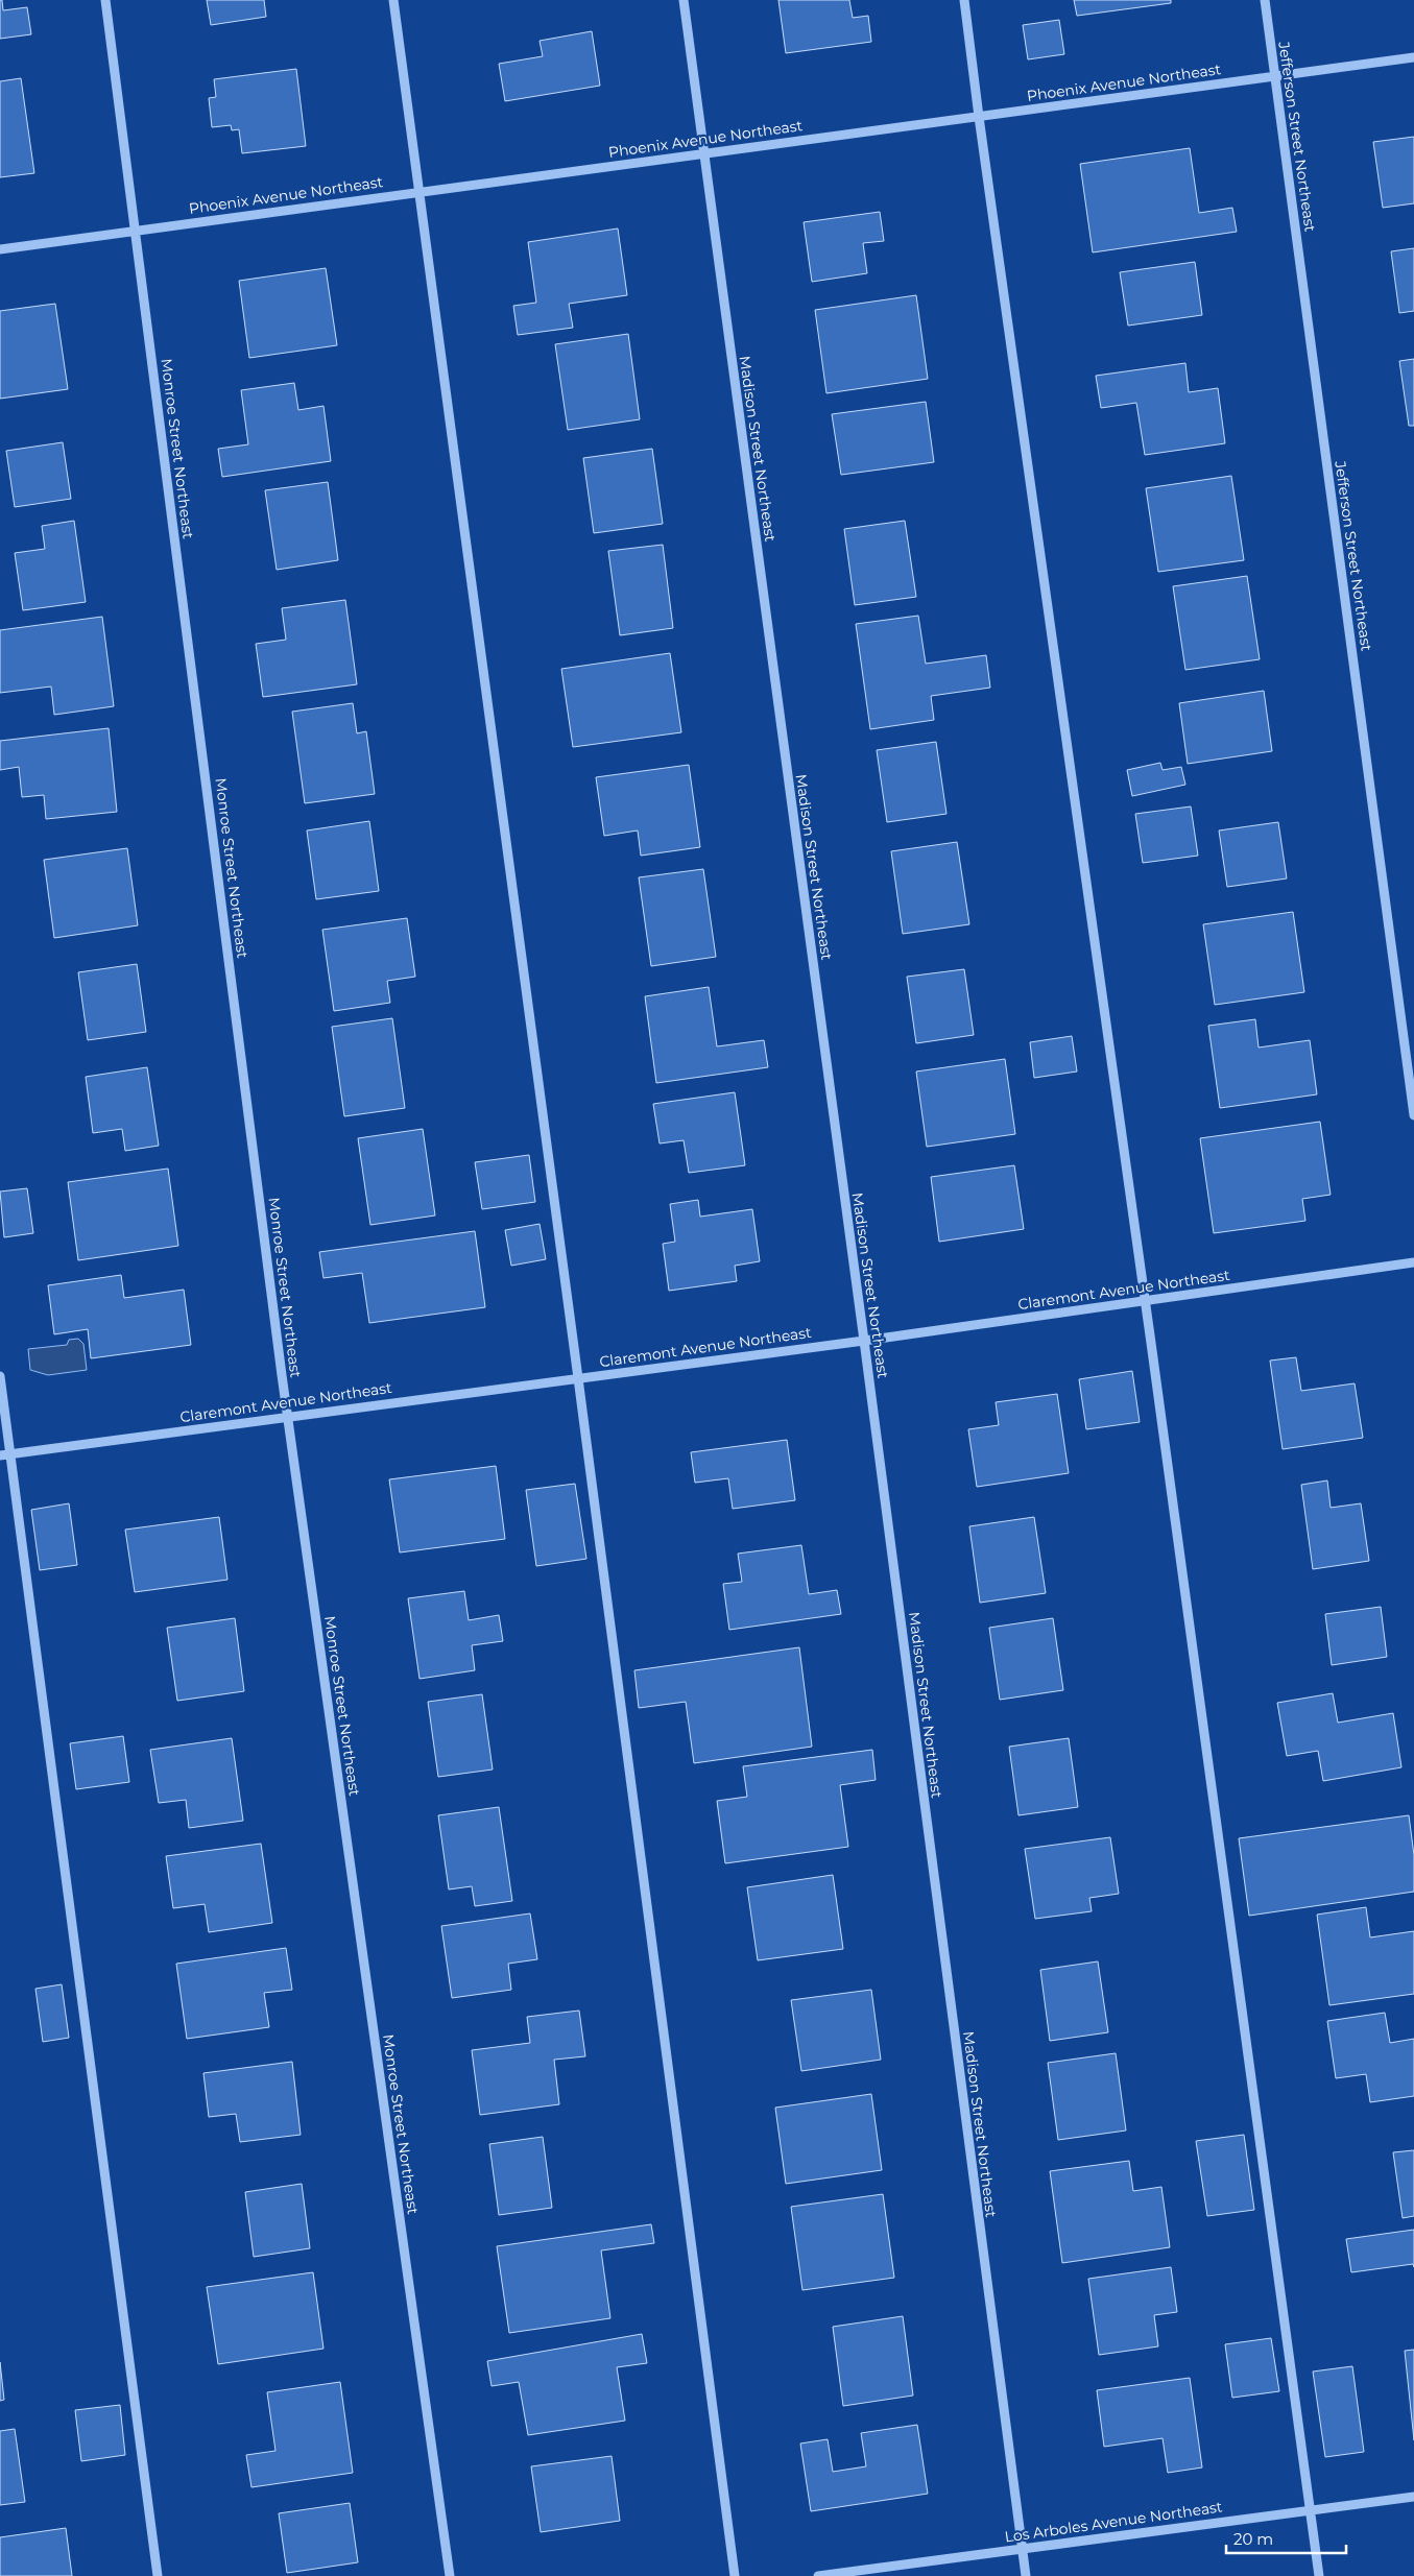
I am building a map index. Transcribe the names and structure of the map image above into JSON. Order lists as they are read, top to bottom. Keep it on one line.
{"streets":{"street":["Phoenix Avenue Northeast","Jefferson Street Northeast","Monroe Street Northeast","Madison Street Northeast","Claremont Avenue Northeast","Los Arboles Avenue Northeast"]},"crossings":[["Phoenix Avenue Northeast","Jefferson Street Northeast"],["Phoenix Avenue Northeast","Monroe Street Northeast"],["Phoenix Avenue Northeast","Madison Street Northeast"],["Monroe Street Northeast","Claremont Avenue Northeast"],["Madison Street Northeast","Claremont Avenue Northeast"],["Madison Street Northeast","Los Arboles Avenue Northeast"]],"scale_bar":"20 m"}
